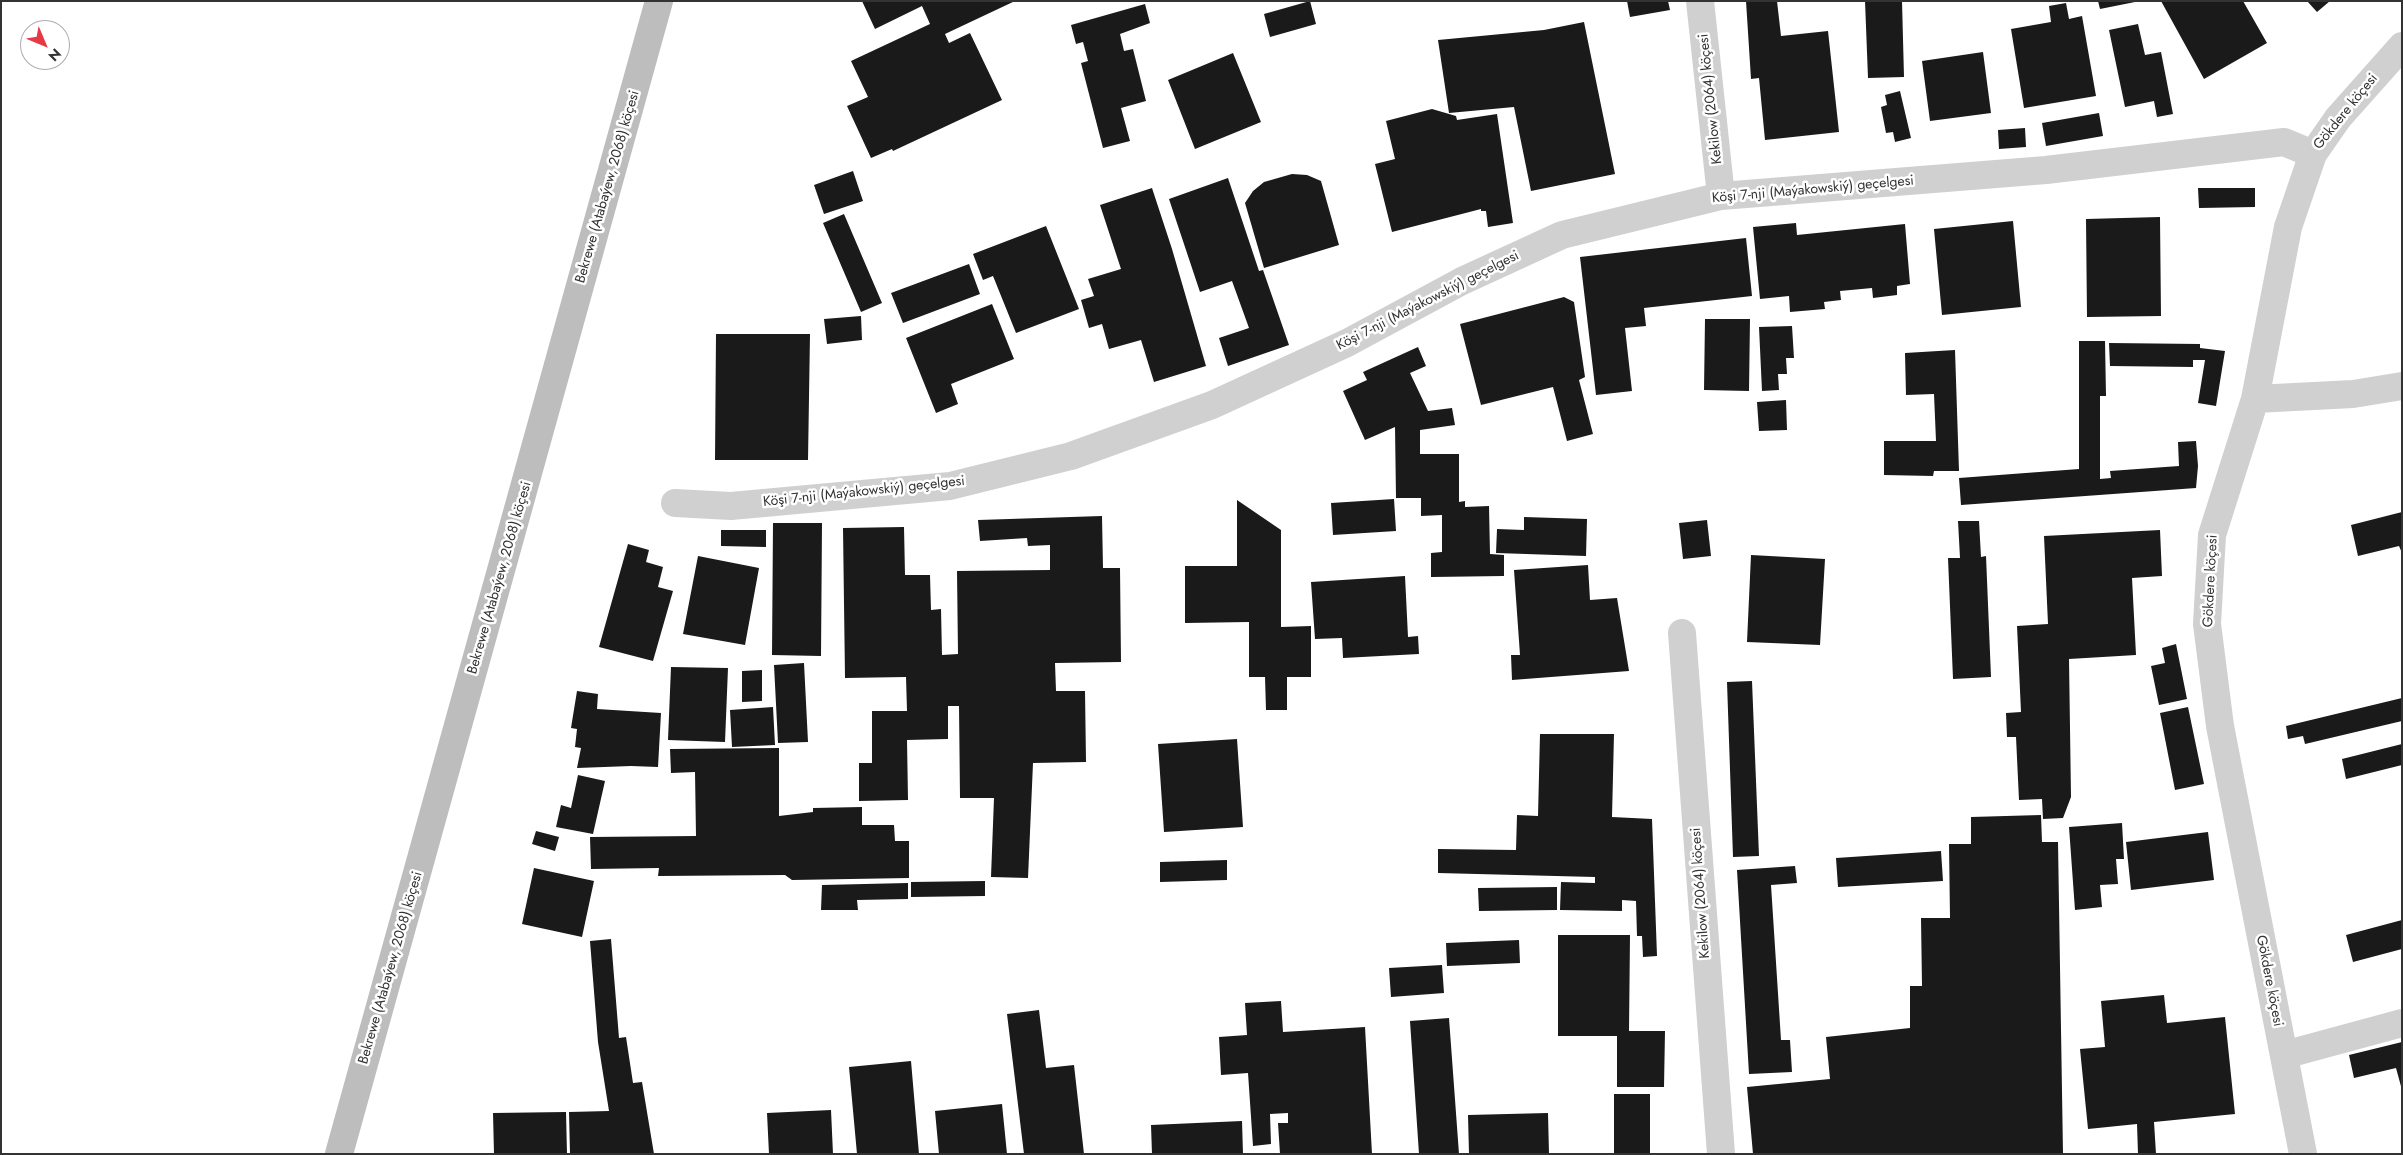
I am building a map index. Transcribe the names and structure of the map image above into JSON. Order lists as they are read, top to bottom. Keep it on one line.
{"streets":{"main road":["Bekrewe (Atabaýew, 2068) köçesi"],"street":["Kekilow (2064) köçesi","Gökdere köçesi","Köşi 7-nji (Maýakowskiý) geçelgesi"]},"crossings":[["Kekilow (2064) köçesi","Köşi 7-nji (Maýakowskiý) geçelgesi"],["Gökdere köçesi","Köşi 7-nji (Maýakowskiý) geçelgesi"]],"north":"bottom right"}
